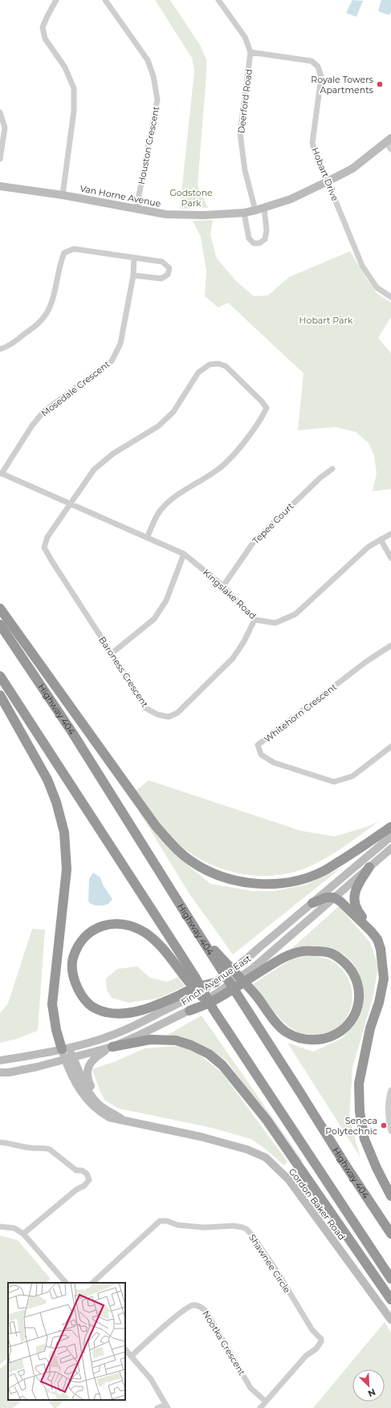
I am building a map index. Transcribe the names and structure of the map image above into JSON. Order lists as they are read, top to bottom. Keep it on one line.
{"streets":{"highway":["Highway 404"],"street":["Deerford Road","Houston Crescent","Hobart Drive","Van Horne Avenue","Mosedale Crescent","Tepee Court","Kingslake Road","Baroness Crescent","Whitehorn Crescent","Finch Avenue East","Gordon Baker Road","Shawnee Circle","Nootka Crescent"]},"crossings":[["Deerford Road","Hobart Drive"],["Deerford Road","Van Horne Avenue"],["Houston Crescent","Van Horne Avenue"],["Hobart Drive","Van Horne Avenue"],["Mosedale Crescent","Kingslake Road"],["Tepee Court","Kingslake Road"],["Kingslake Road","Baroness Crescent"],["Finch Avenue East","Gordon Baker Road"],["Shawnee Circle","Nootka Crescent"]],"parks":["Godstone Park","Hobart Park"],"places":["Royale Towers Apartments","Seneca Polytechnic"],"north":"bottom right"}
